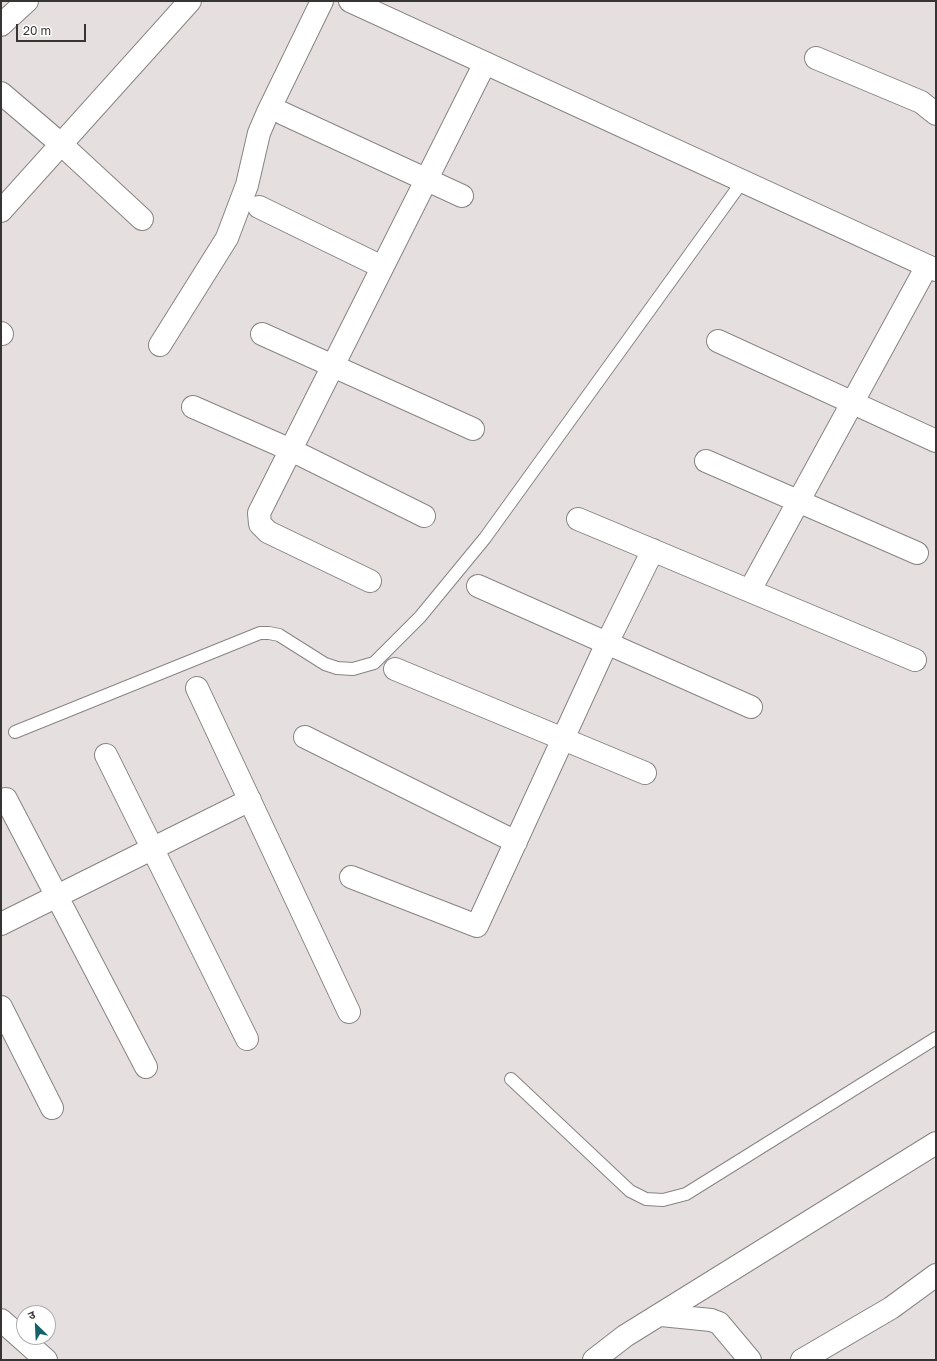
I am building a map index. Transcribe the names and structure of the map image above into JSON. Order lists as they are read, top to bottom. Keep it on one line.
{"scale_bar":"20 m","north":"top left"}
